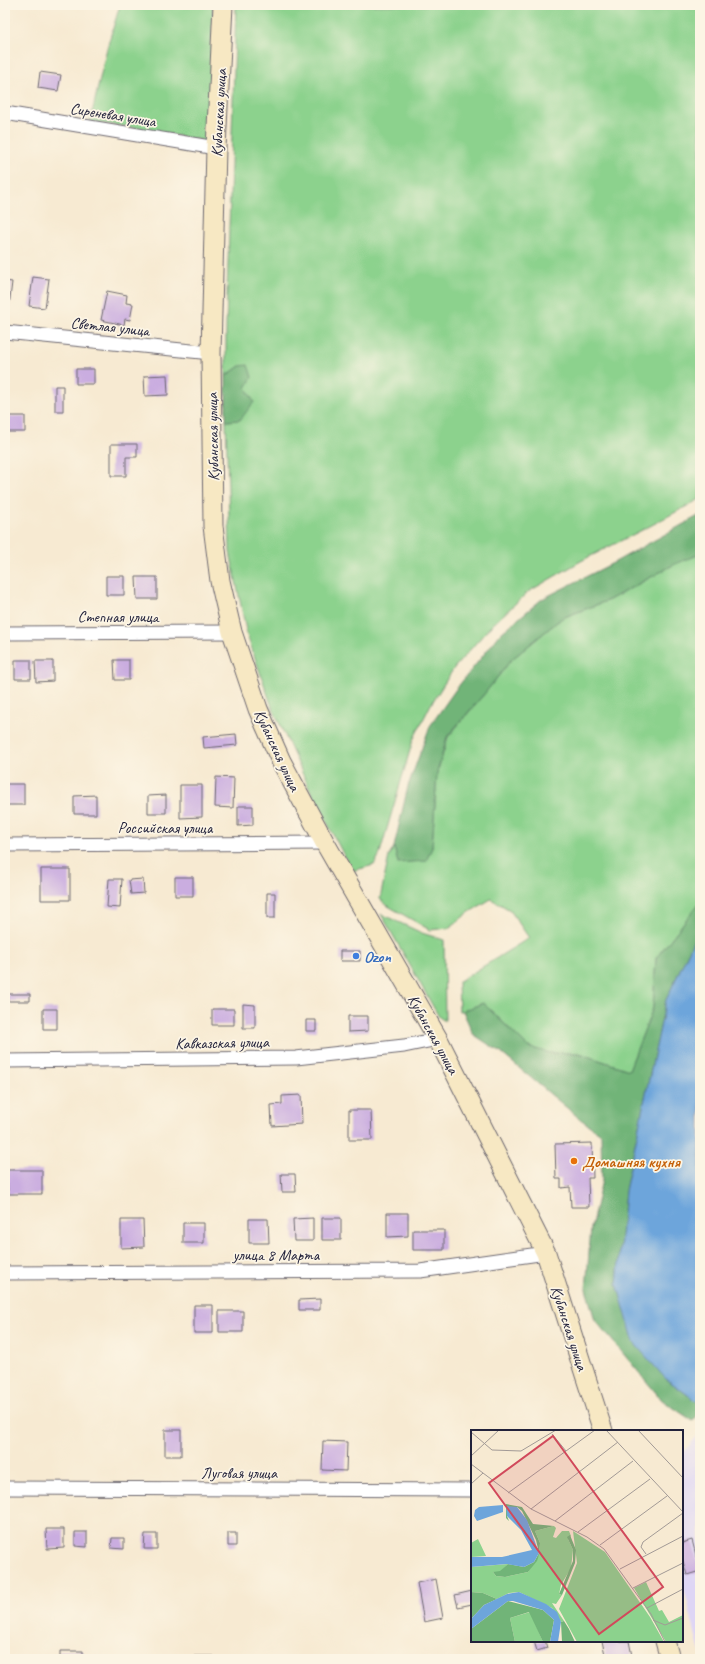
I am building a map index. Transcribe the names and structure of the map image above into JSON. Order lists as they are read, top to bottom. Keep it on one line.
{"streets":{"main road":["Кубанская улица"],"street":["Сиреневая улица","Светлая улица","Степная улица","Российская улица","Кавказская улица","улица 8 Марта","Луговая улица"]},"crossings":[["Кубанская улица","Сиреневая улица"],["Кубанская улица","Светлая улица"],["Кубанская улица","Степная улица"],["Кубанская улица","Российская улица"],["Кубанская улица","Кавказская улица"],["Кубанская улица","улица 8 Марта"]],"places":["Ozon","Домашняя кухня"]}
